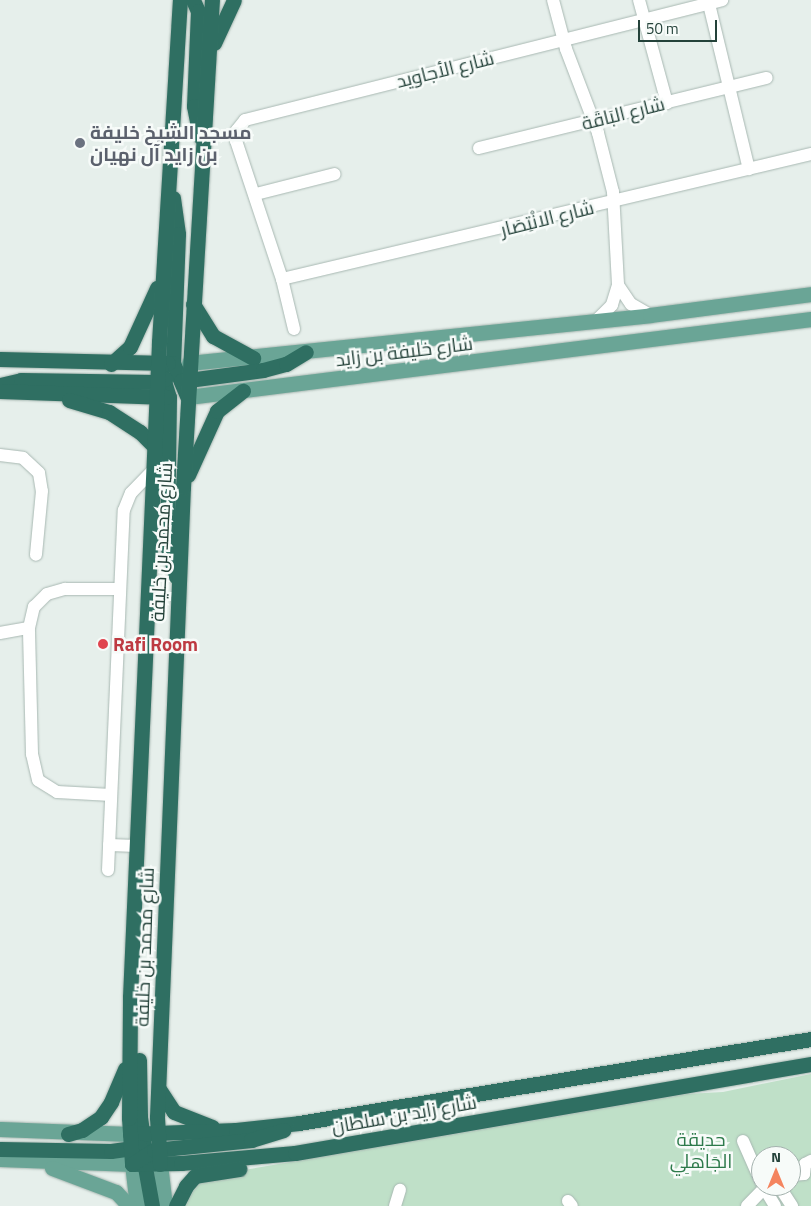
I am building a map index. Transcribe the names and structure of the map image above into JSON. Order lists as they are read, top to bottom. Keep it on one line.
{"streets":{"highway":["شارع خليفة بن زايد","شارع محمد بن خليفة","شارع زايد بن سلطان"],"street":["شارع الأجاويد","شارع البَاقَة","شارع الانْتِصَار"]},"crossings":[["شارع الأجاويد","شارع الانْتِصَار"],["شارع خليفة بن زايد","شارع محمد بن خليفة"],["شارع محمد بن خليفة","شارع زايد بن سلطان"]],"parks":["حديقة الجَاهلِي"],"places":["مسجد الشيخ خليفة بن زايد آل نهيان","Rafi Room"],"scale_bar":"50 m","north":"top"}
